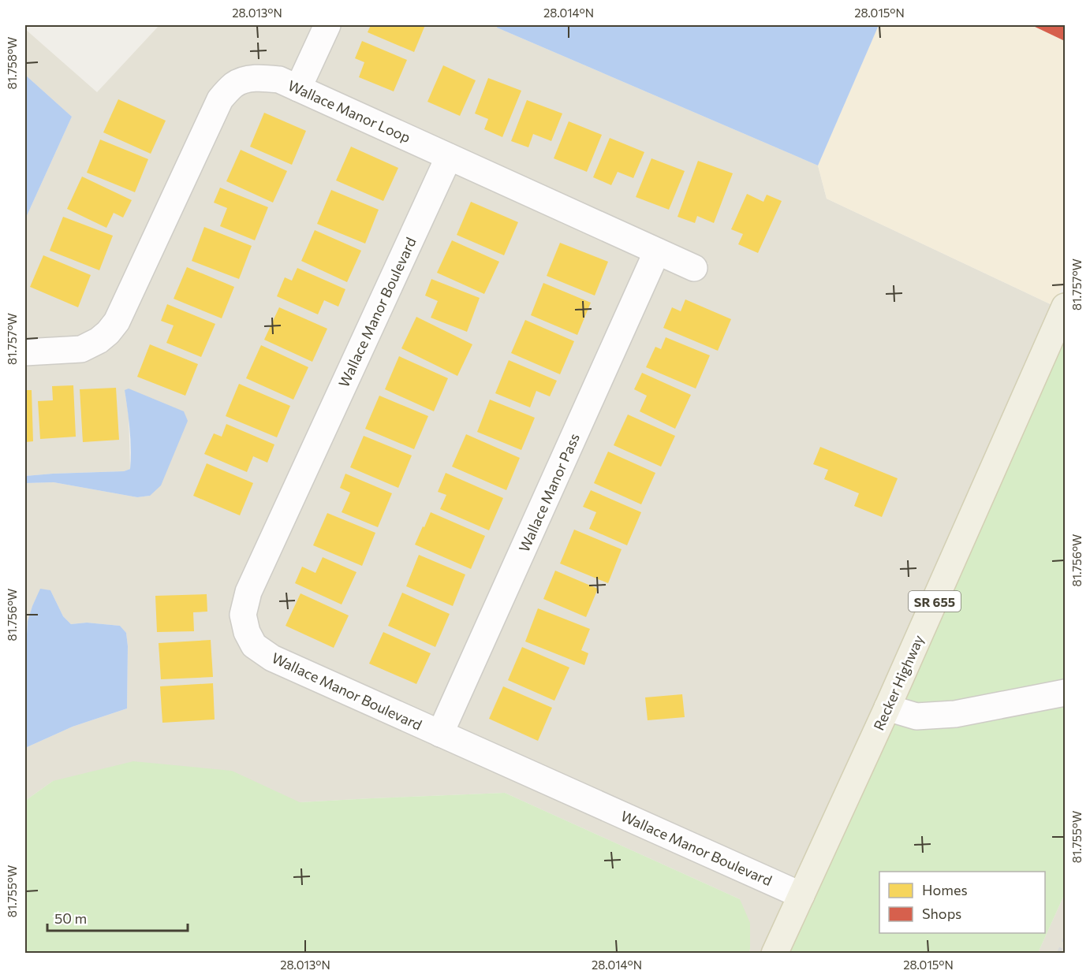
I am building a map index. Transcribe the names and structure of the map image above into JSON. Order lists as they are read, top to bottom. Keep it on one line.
{"streets":{"main road":["SR 655","Recker Highway"],"street":["Wallace Manor Loop","Wallace Manor Boulevard","Wallace Manor Pass"]},"crossings":[["Wallace Manor Loop","Wallace Manor Boulevard"],["Wallace Manor Loop","Wallace Manor Pass"],["Wallace Manor Boulevard","Wallace Manor Pass"],["Wallace Manor Boulevard","Recker Highway"]],"legend":["Homes","Shops"],"scale_bar":"50 m","coordinates":["28.013°N","28.014°N","28.015°N","81.758°W","81.757°W","81.756°W","81.755°W"]}
